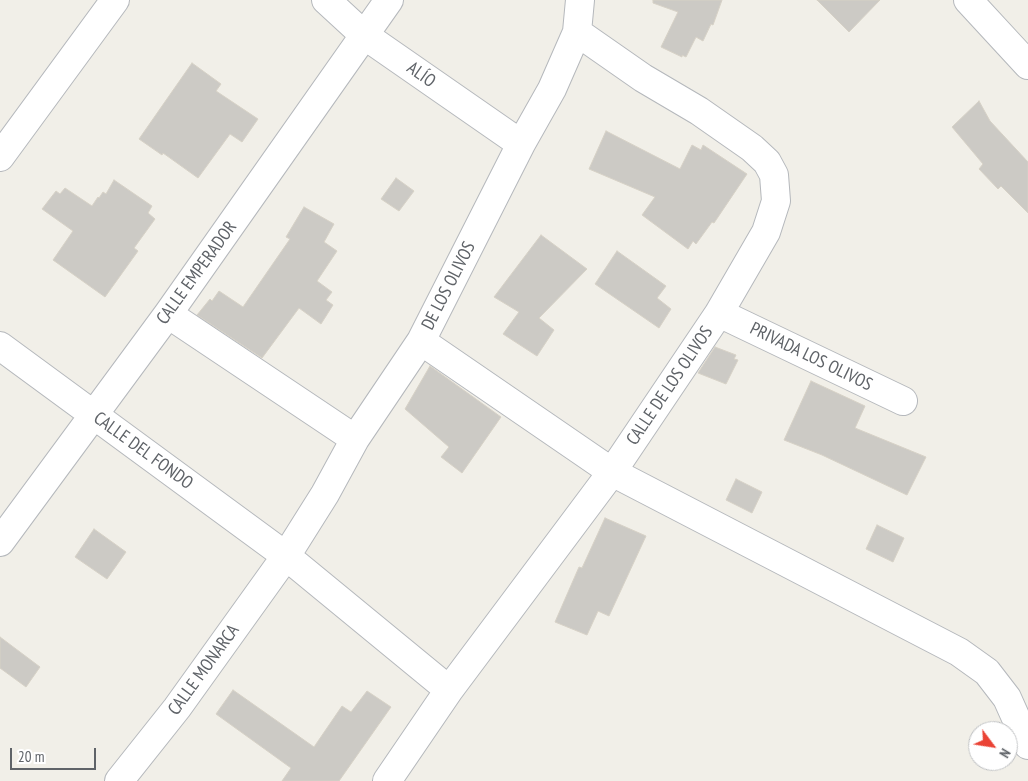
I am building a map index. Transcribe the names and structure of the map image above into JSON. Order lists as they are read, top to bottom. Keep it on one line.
{"streets":{"street":["ALÍO","CALLE EMPERADOR","DE LOS OLIVOS","PRIVADA LOS OLIVOS","CALLE DE LOS OLIVOS","CALLE DEL FONDO","CALLE MONARCA"]},"crossings":[["ALÍO","CALLE EMPERADOR"],["ALÍO","DE LOS OLIVOS"],["CALLE EMPERADOR","CALLE DEL FONDO"],["DE LOS OLIVOS","CALLE DE LOS OLIVOS"],["DE LOS OLIVOS","CALLE DEL FONDO"],["DE LOS OLIVOS","CALLE MONARCA"],["PRIVADA LOS OLIVOS","CALLE DE LOS OLIVOS"],["CALLE DE LOS OLIVOS","CALLE DEL FONDO"],["CALLE DEL FONDO","CALLE MONARCA"]],"scale_bar":"20 m","north":"bottom right"}
